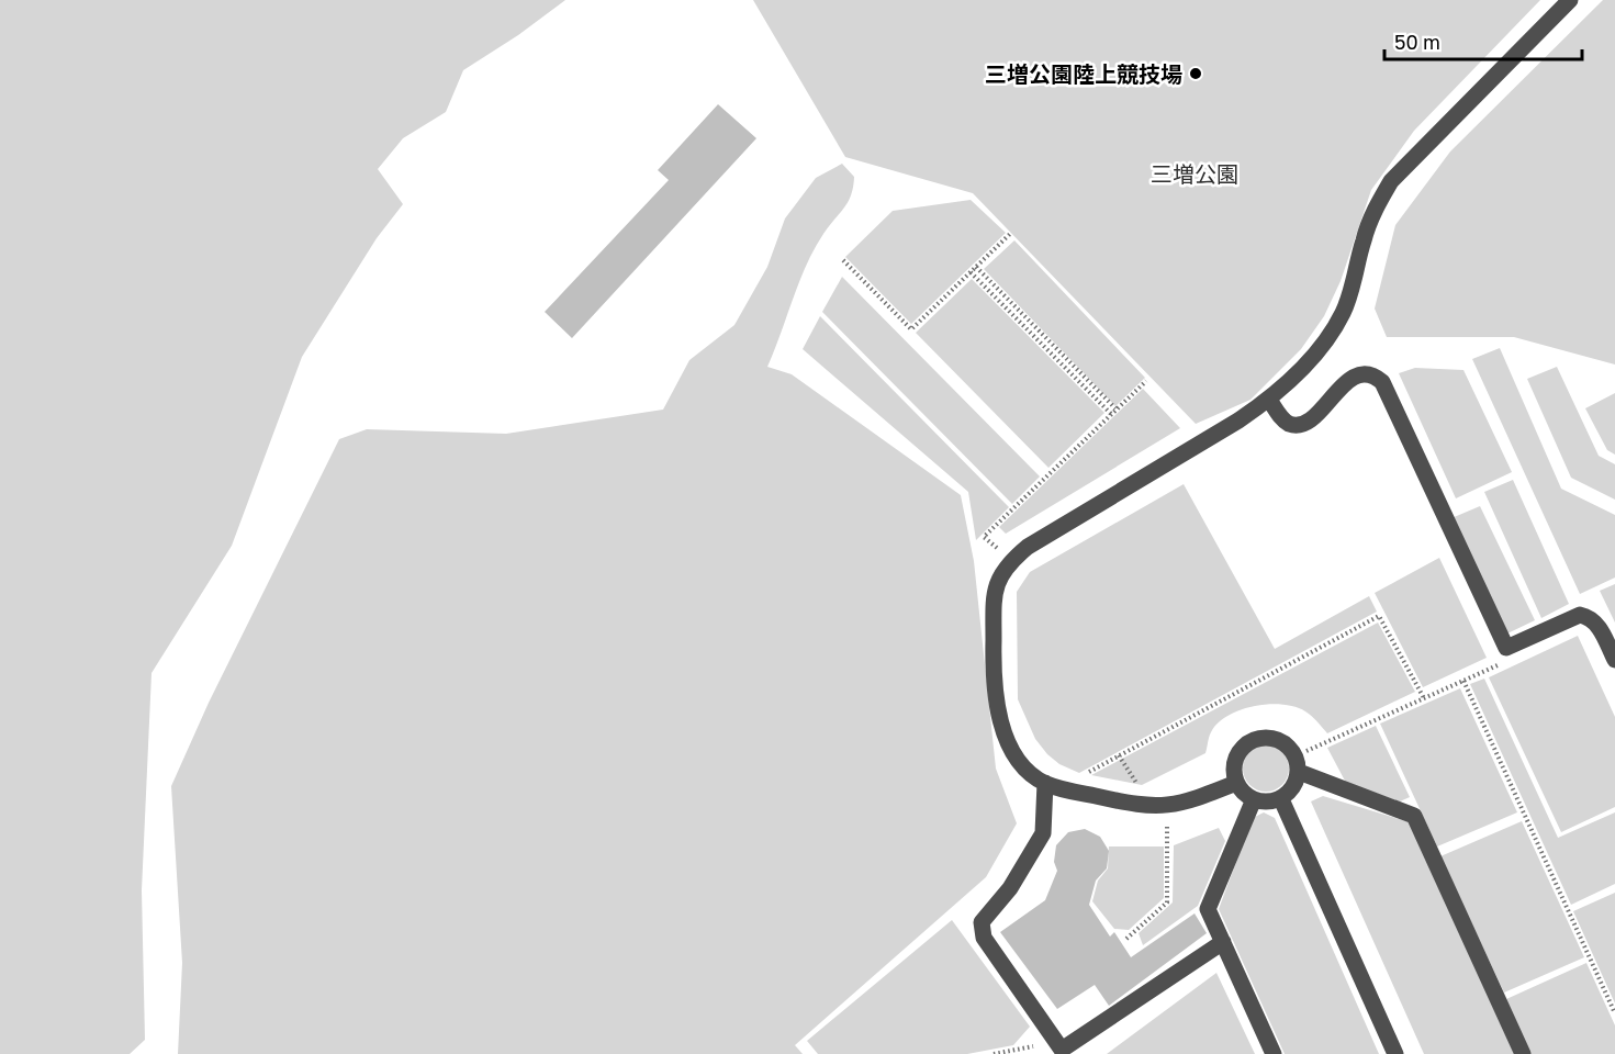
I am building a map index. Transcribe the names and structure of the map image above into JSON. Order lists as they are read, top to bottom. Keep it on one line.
{"parks":["三増公園"],"places":["三増公園陸上競技場"],"scale_bar":"50 m"}
